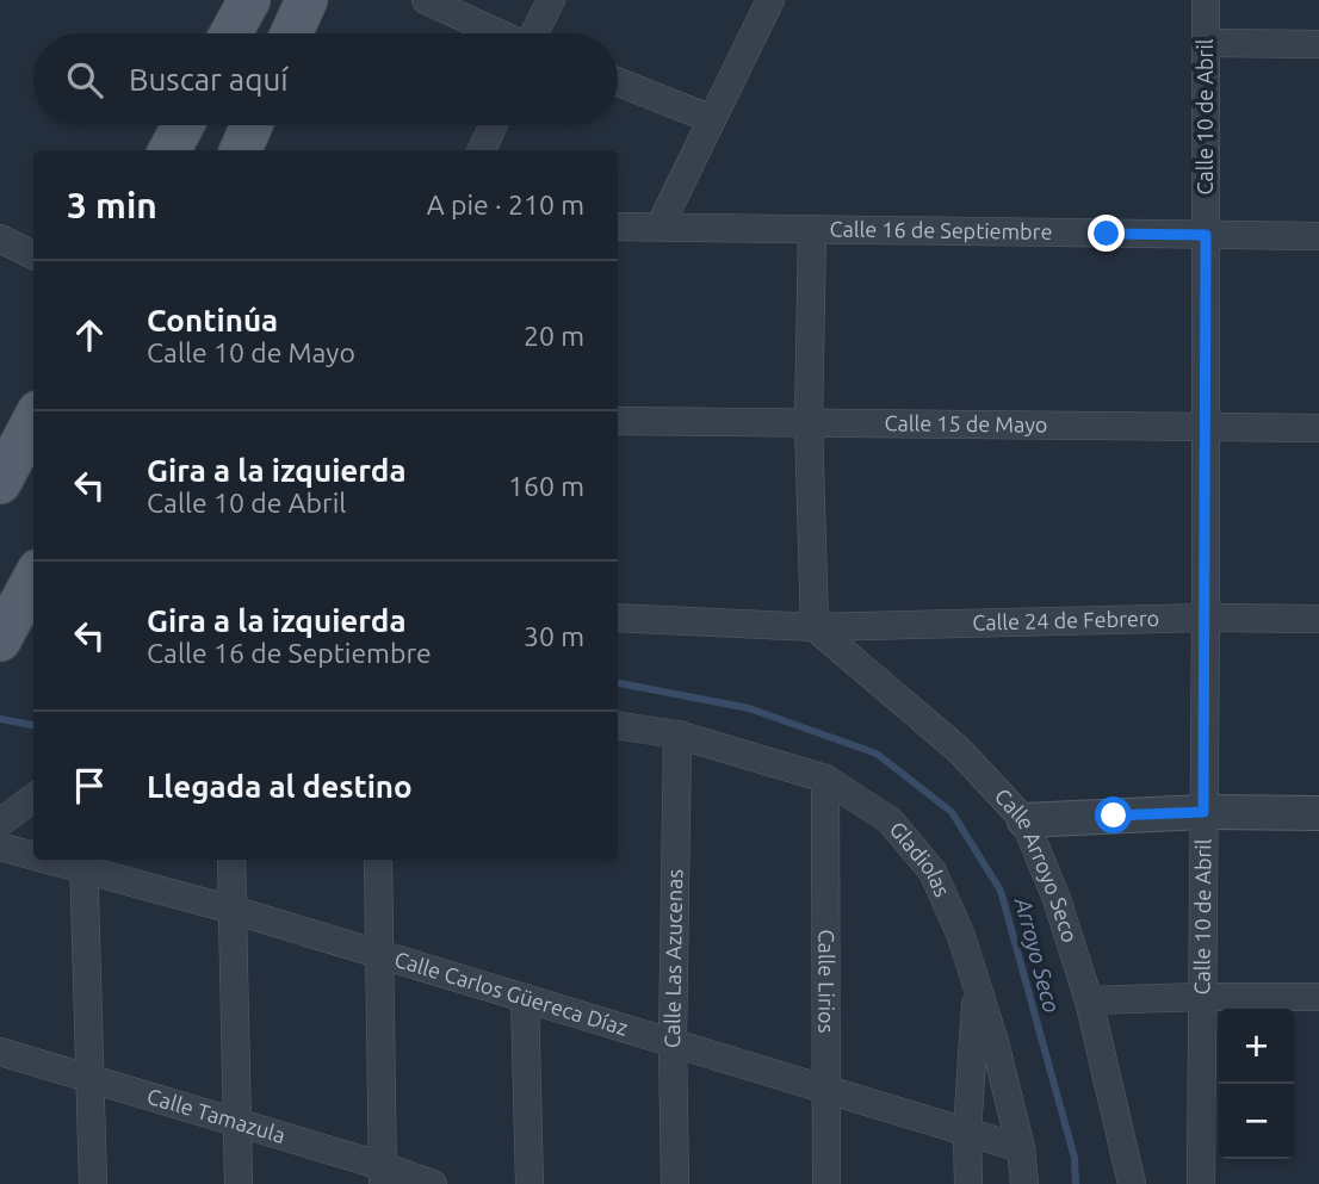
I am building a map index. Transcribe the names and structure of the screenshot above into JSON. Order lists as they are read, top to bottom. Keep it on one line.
{"streets":{"street":["Calle 10 de Abril","Calle 16 de Septiembre","Calle 15 de Mayo","Calle 24 de Febrero","Gladiolas","Calle Arroyo Seco","Calle Las Azucenas","Calle Lirios","Calle Carlos Güereca Díaz","Calle Tamazula"]},"crossings":[["Calle 10 de Abril","Calle 16 de Septiembre"],["Calle 10 de Abril","Calle 15 de Mayo"],["Calle 10 de Abril","Calle 24 de Febrero"],["Calle 24 de Febrero","Calle Arroyo Seco"],["Gladiolas","Calle Las Azucenas"],["Gladiolas","Calle Lirios"],["Gladiolas","Calle Carlos Güereca Díaz"],["Calle Las Azucenas","Calle Carlos Güereca Díaz"],["Calle Lirios","Calle Carlos Güereca Díaz"]],"water":["Arroyo Seco"],"page":{"search":"Buscar aquí","heading":["3 min","A pie · 210 m"],"list":[["Continúa","Calle 10 de Mayo","20 m"],["Gira a la izquierda","Calle 10 de Abril","160 m"],["Gira a la izquierda","Calle 16 de Septiembre","30 m"],"Llegada al destino"],"map_buttons":["+","−"]}}
